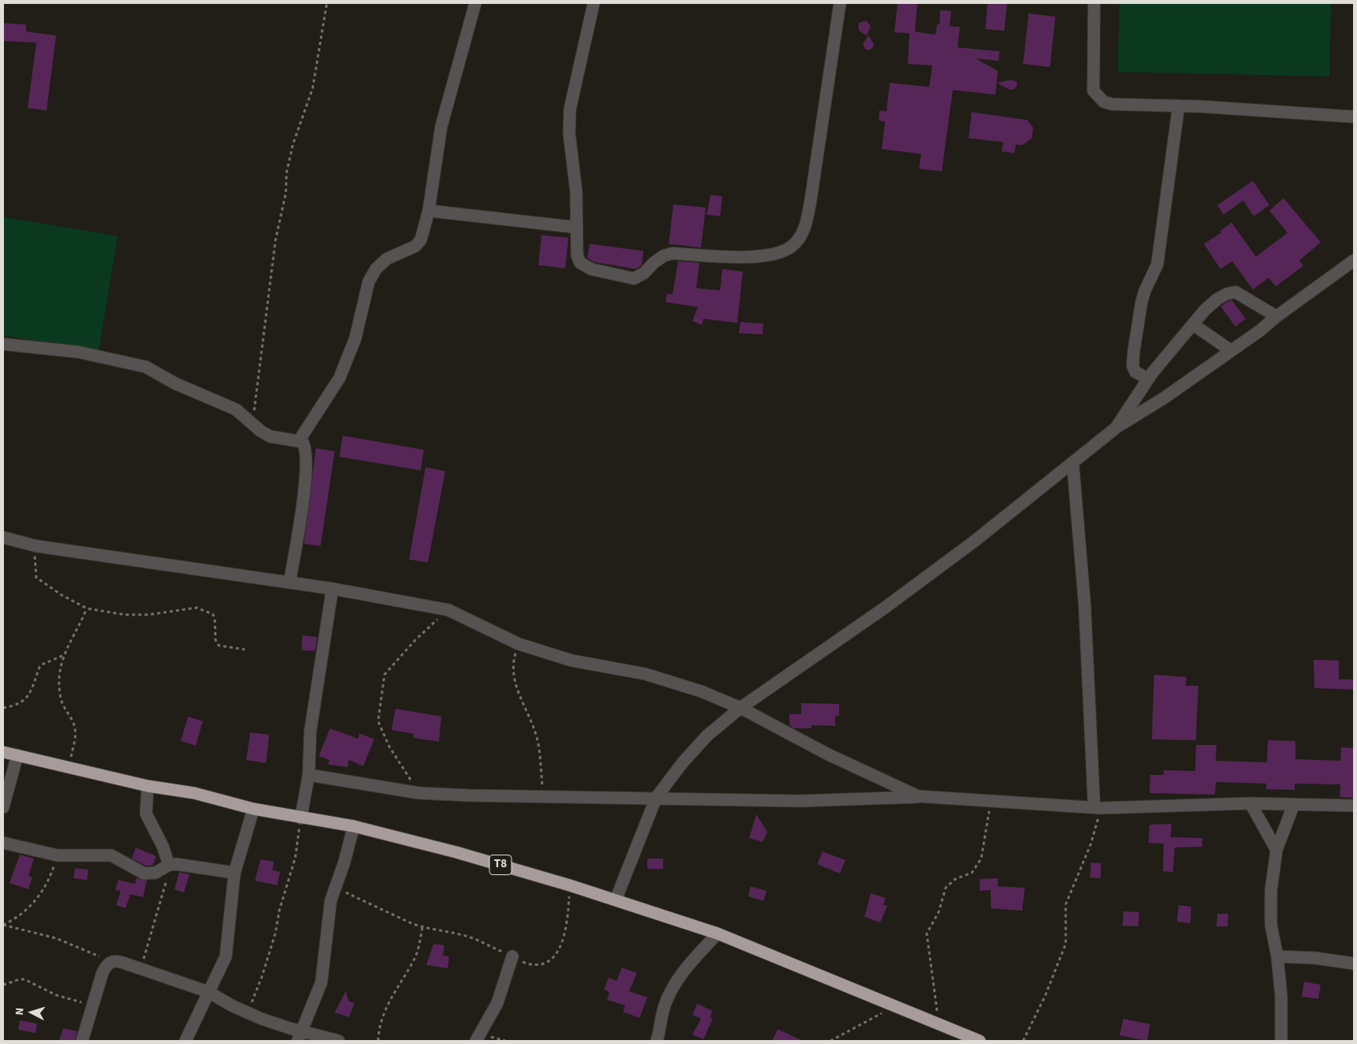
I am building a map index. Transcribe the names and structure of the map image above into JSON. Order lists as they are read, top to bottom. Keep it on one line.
{"streets":{"highway":["T8"]},"north":"left"}
